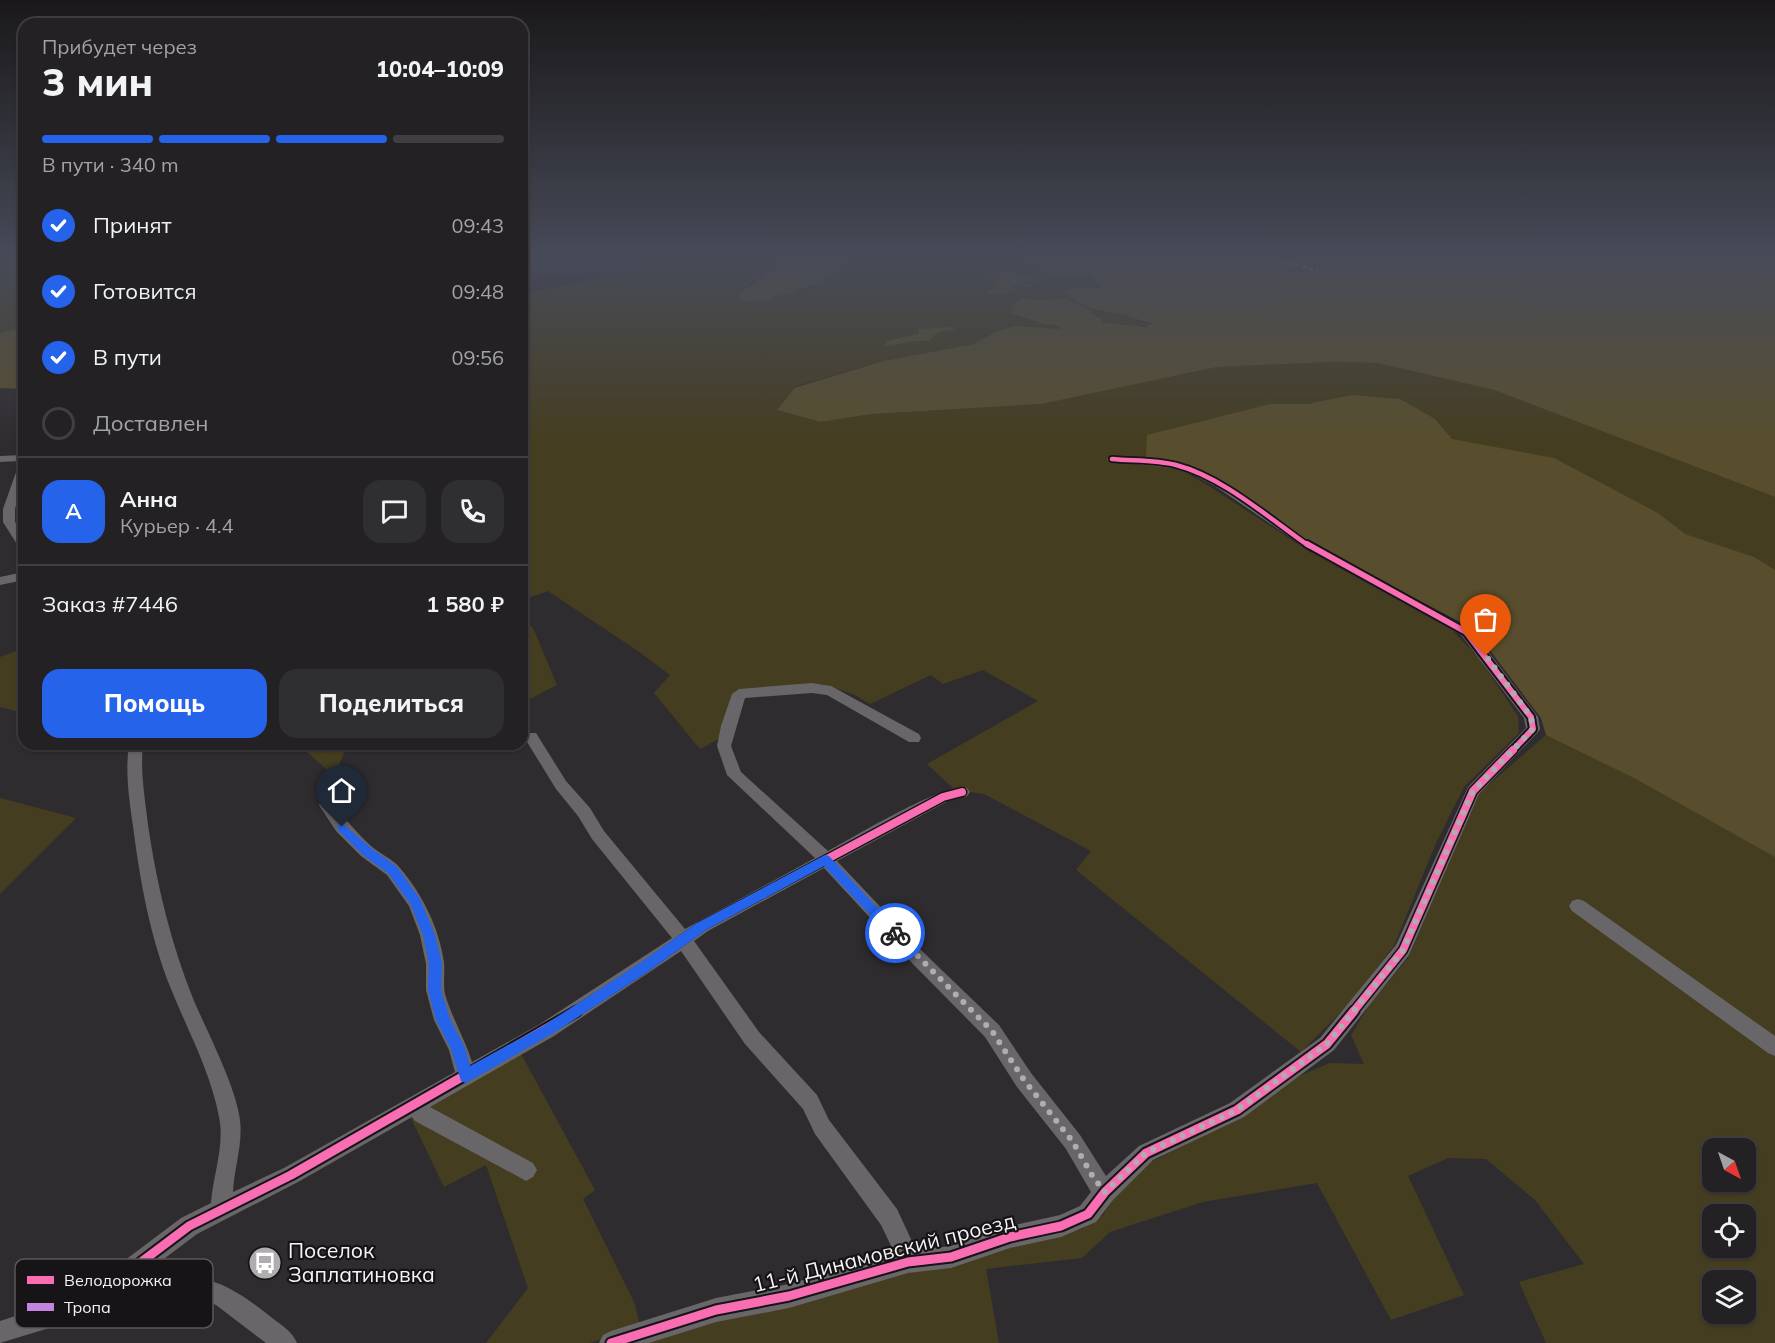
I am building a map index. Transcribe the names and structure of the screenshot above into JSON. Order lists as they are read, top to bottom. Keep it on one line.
{"streets":{"street":["11-й Динамовский проезд"]},"places":{"bus stop":["Поселок Заплатиновка"]},"legend":["Велодорожка","Тропа"],"north":"bottom right","page":{"heading":["3 мин","Прибудет через","10:04–10:09"],"panel":["Анна","Курьер · 4.4","Заказ #7446","1 580 ₽"],"bar":"В пути · 340 m","list":[["Принят","09:43"],["Готовится","09:48"],["В пути","09:56"],"Доставлен"],"round":"А","buttons":["Помощь","Поделиться"]}}
